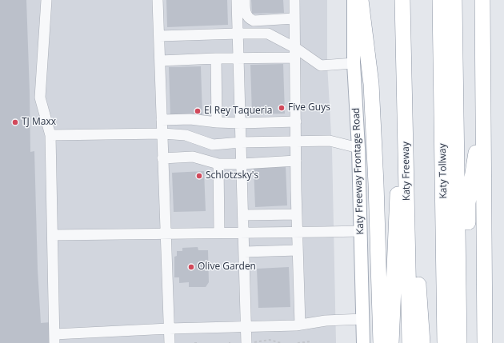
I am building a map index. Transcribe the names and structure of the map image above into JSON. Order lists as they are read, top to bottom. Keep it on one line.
{"streets":{"highway":["Katy Freeway","Katy Tollway"],"main road":["Katy Freeway Frontage Road"]},"places":["Five Guys","El Rey Taqueria","TJ Maxx","Schlotzsky's","Olive Garden"]}
